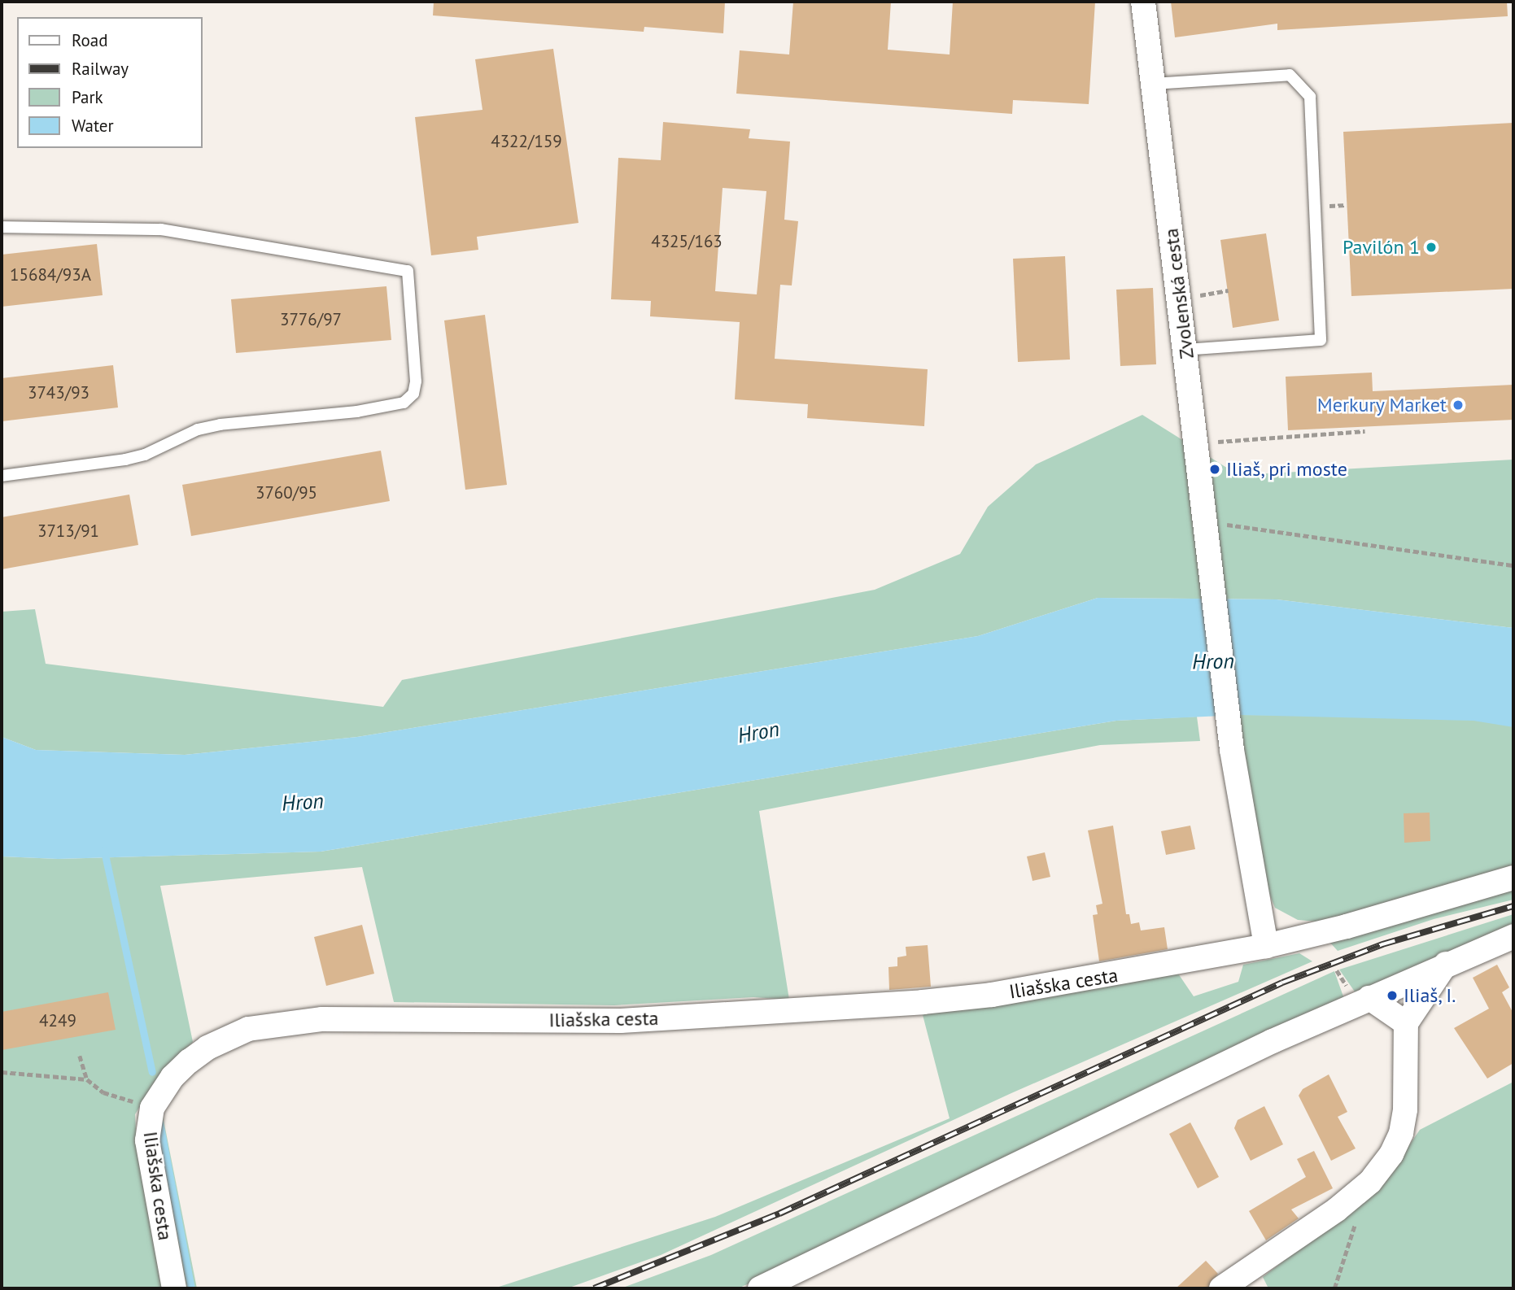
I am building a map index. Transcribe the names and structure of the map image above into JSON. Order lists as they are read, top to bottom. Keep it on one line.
{"streets":{"street":["Zvolenská cesta","Iliašska cesta"]},"crossings":[["Zvolenská cesta","Iliašska cesta"]],"water":["Hron"],"places":["Pavilón 1","Merkury Market","Iliaš, pri moste","Iliaš, I."],"house_numbers":["4322/159","4325/163","15684/93A","3776/97","3743/93","3760/95","3713/91","4249"],"legend":["Road","Railway","Park","Water"]}
